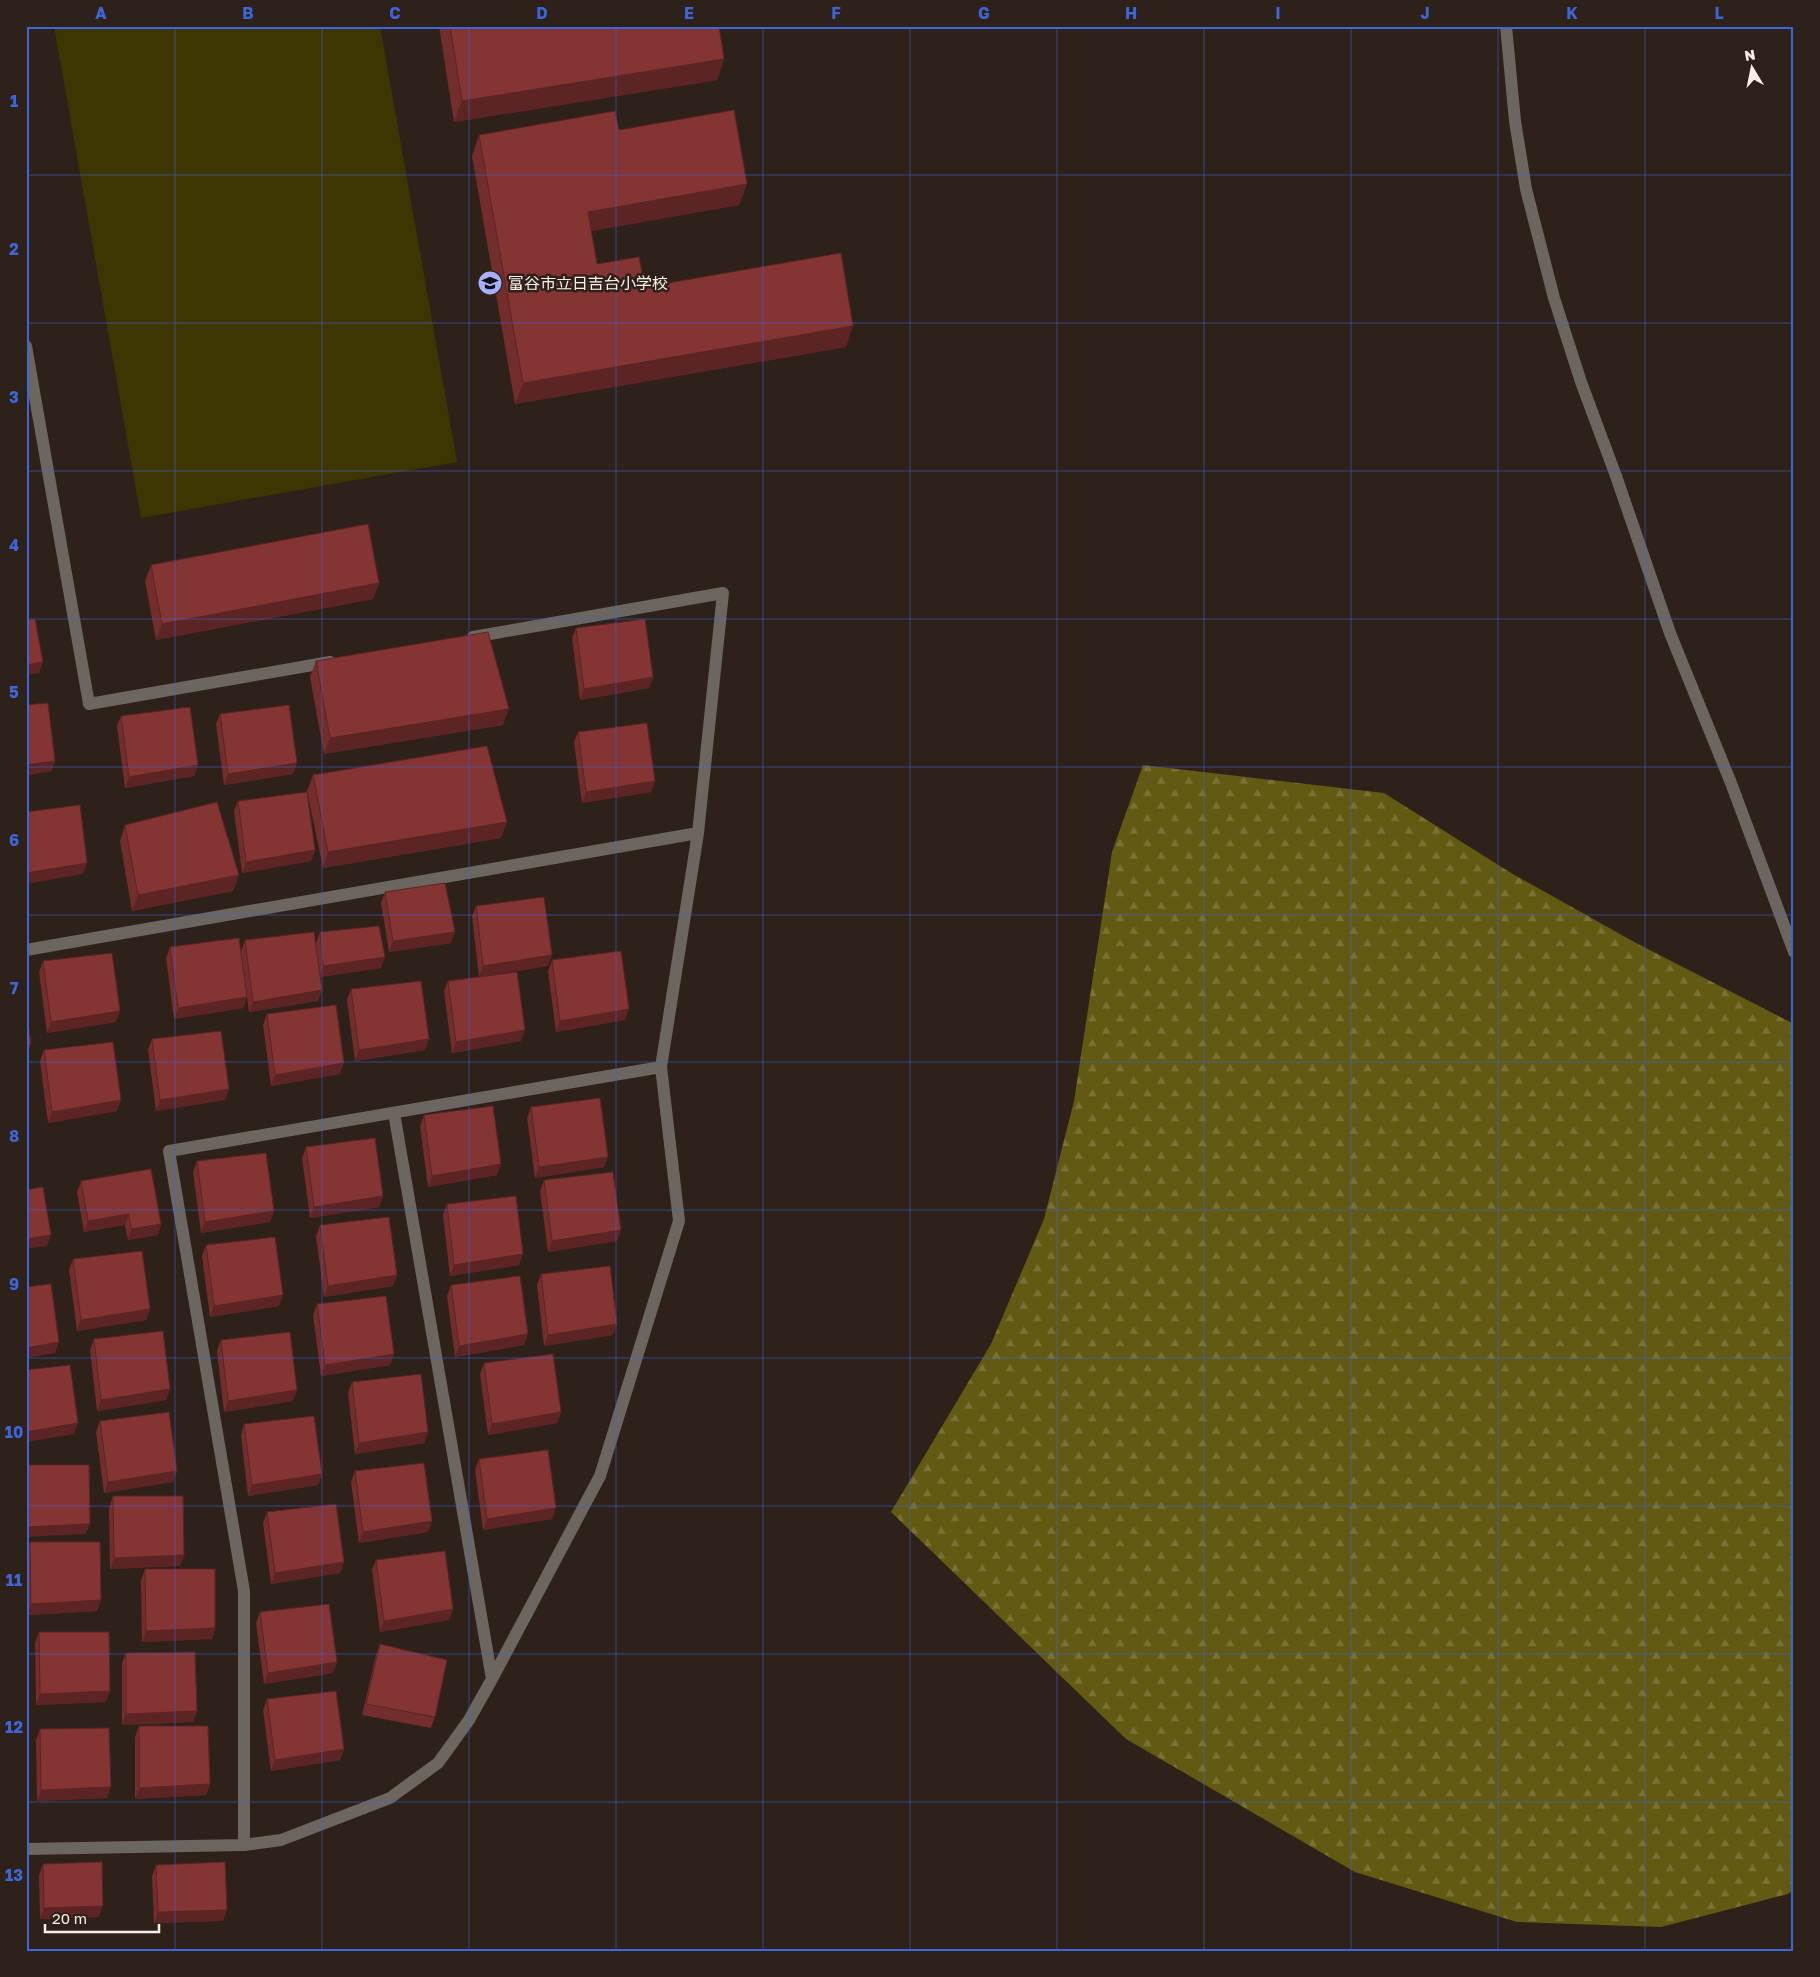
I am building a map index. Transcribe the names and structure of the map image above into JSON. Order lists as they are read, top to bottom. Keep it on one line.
{"places":{"school or university":["富谷市立日吉台小学校"]},"scale_bar":"20 m","north":"top","grid":{"columns":["A","B","C","D","E","F","G","H","I","J","K","L"],"rows":["1","2","3","4","5","6","7","8","9","10","11","12","13"]}}
